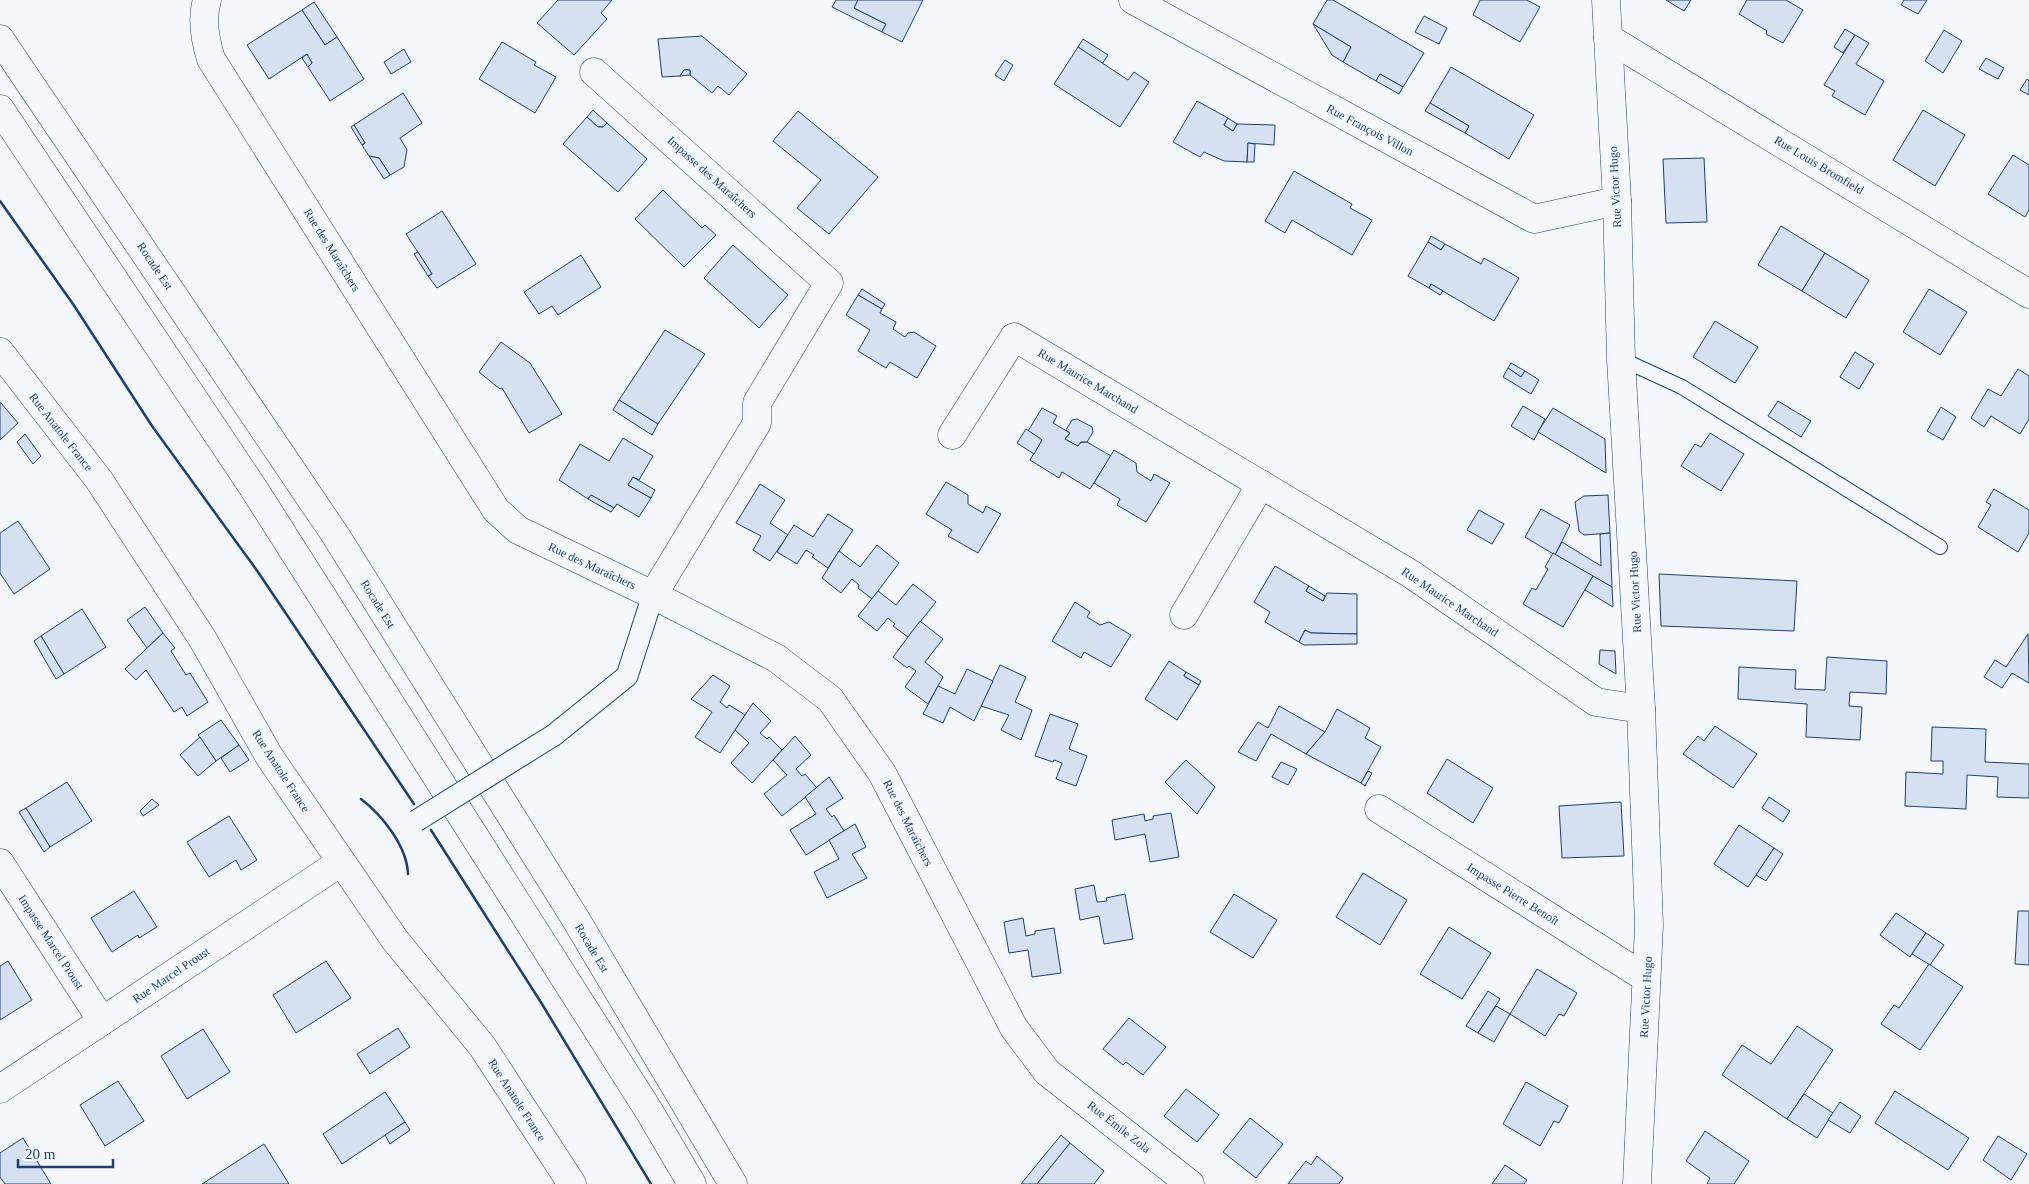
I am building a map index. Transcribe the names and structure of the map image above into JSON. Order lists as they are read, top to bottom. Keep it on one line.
{"streets":{"main road":["Rue François Villon","Rue Louis Bromfield","Impasse des Maraîchers","Rue Victor Hugo","Rue des Maraîchers","Rocade Est","Rue Maurice Marchand","Rue Anatole France","Impasse Pierre Benoît","Impasse Marcel Proust","Rue Marcel Proust","Rue Émile Zola"]},"crossings":[["Rue François Villon","Rue Victor Hugo"],["Rue Louis Bromfield","Rue Victor Hugo"],["Impasse des Maraîchers","Rue des Maraîchers"],["Rue Victor Hugo","Rue Maurice Marchand"],["Rue Victor Hugo","Impasse Pierre Benoît"],["Rue des Maraîchers","Rue Émile Zola"],["Rue Anatole France","Rue Marcel Proust"],["Impasse Marcel Proust","Rue Marcel Proust"]],"scale_bar":"20 m"}
